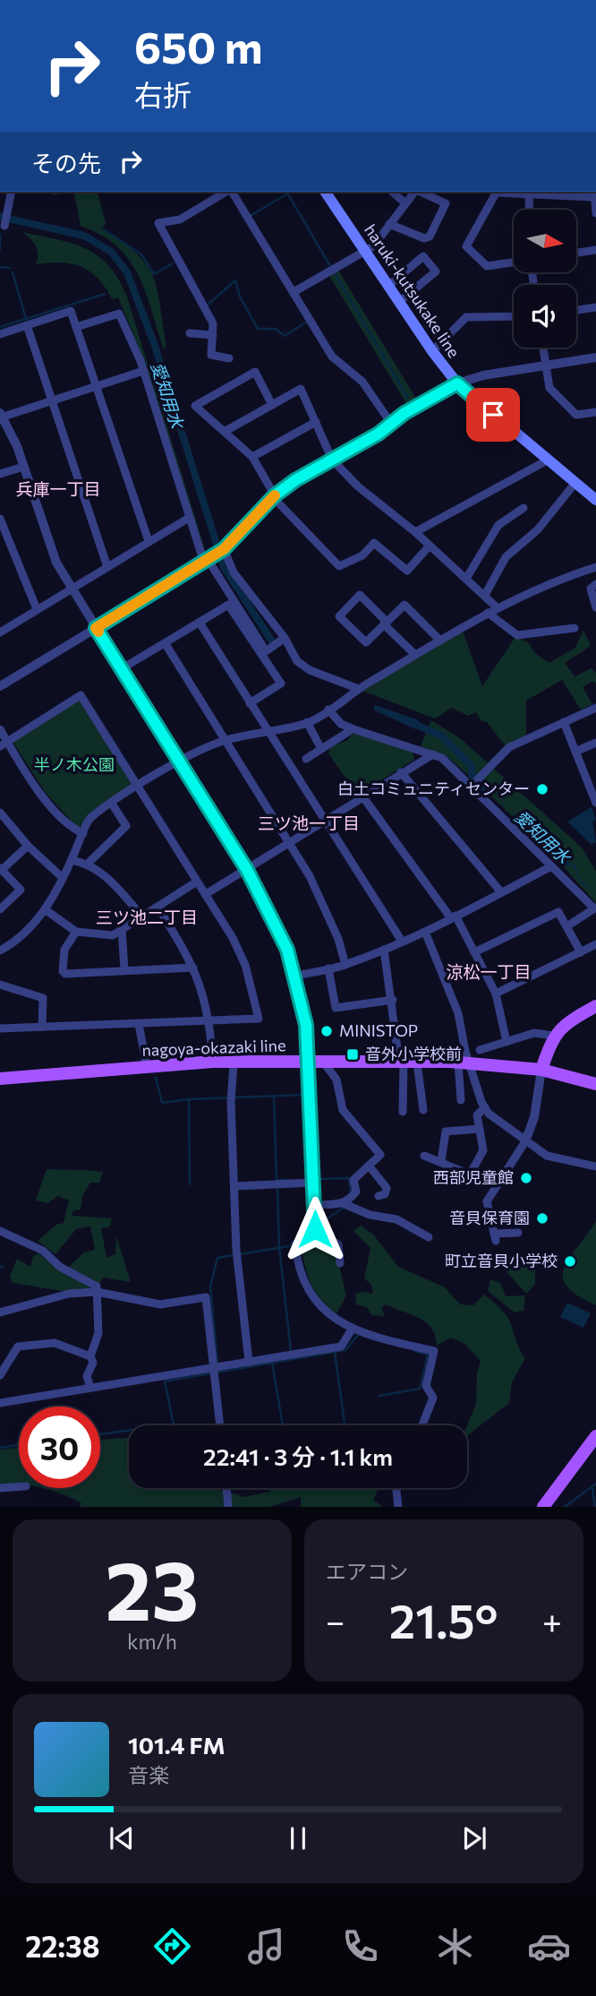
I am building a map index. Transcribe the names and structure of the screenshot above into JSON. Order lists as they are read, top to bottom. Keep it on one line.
{"streets":{"main road":["haruki-kutsukake line","nagoya-okazaki line"]},"districts":["兵庫一丁目","三ツ池一丁目","三ツ池二丁目","涼松一丁目"],"water":["愛知用水"],"parks":["半ノ木公園"],"places":{"other":["白土コミュニティセンター","MINISTOP","西部児童館","音貝保育園","町立音貝小学校"],"transit":["音外小学校前"]},"north":"right","page":{"turn":["650 m","右折"],"then":"その先","limit":"30","trip":"22:41 · 3 分 · 1.1 km","tile":[["23","km/h"],"エアコン"],"heat":["−","21.5°","+"],"song":["101.4 FM","音楽"],"tabs":"22:38"}}
